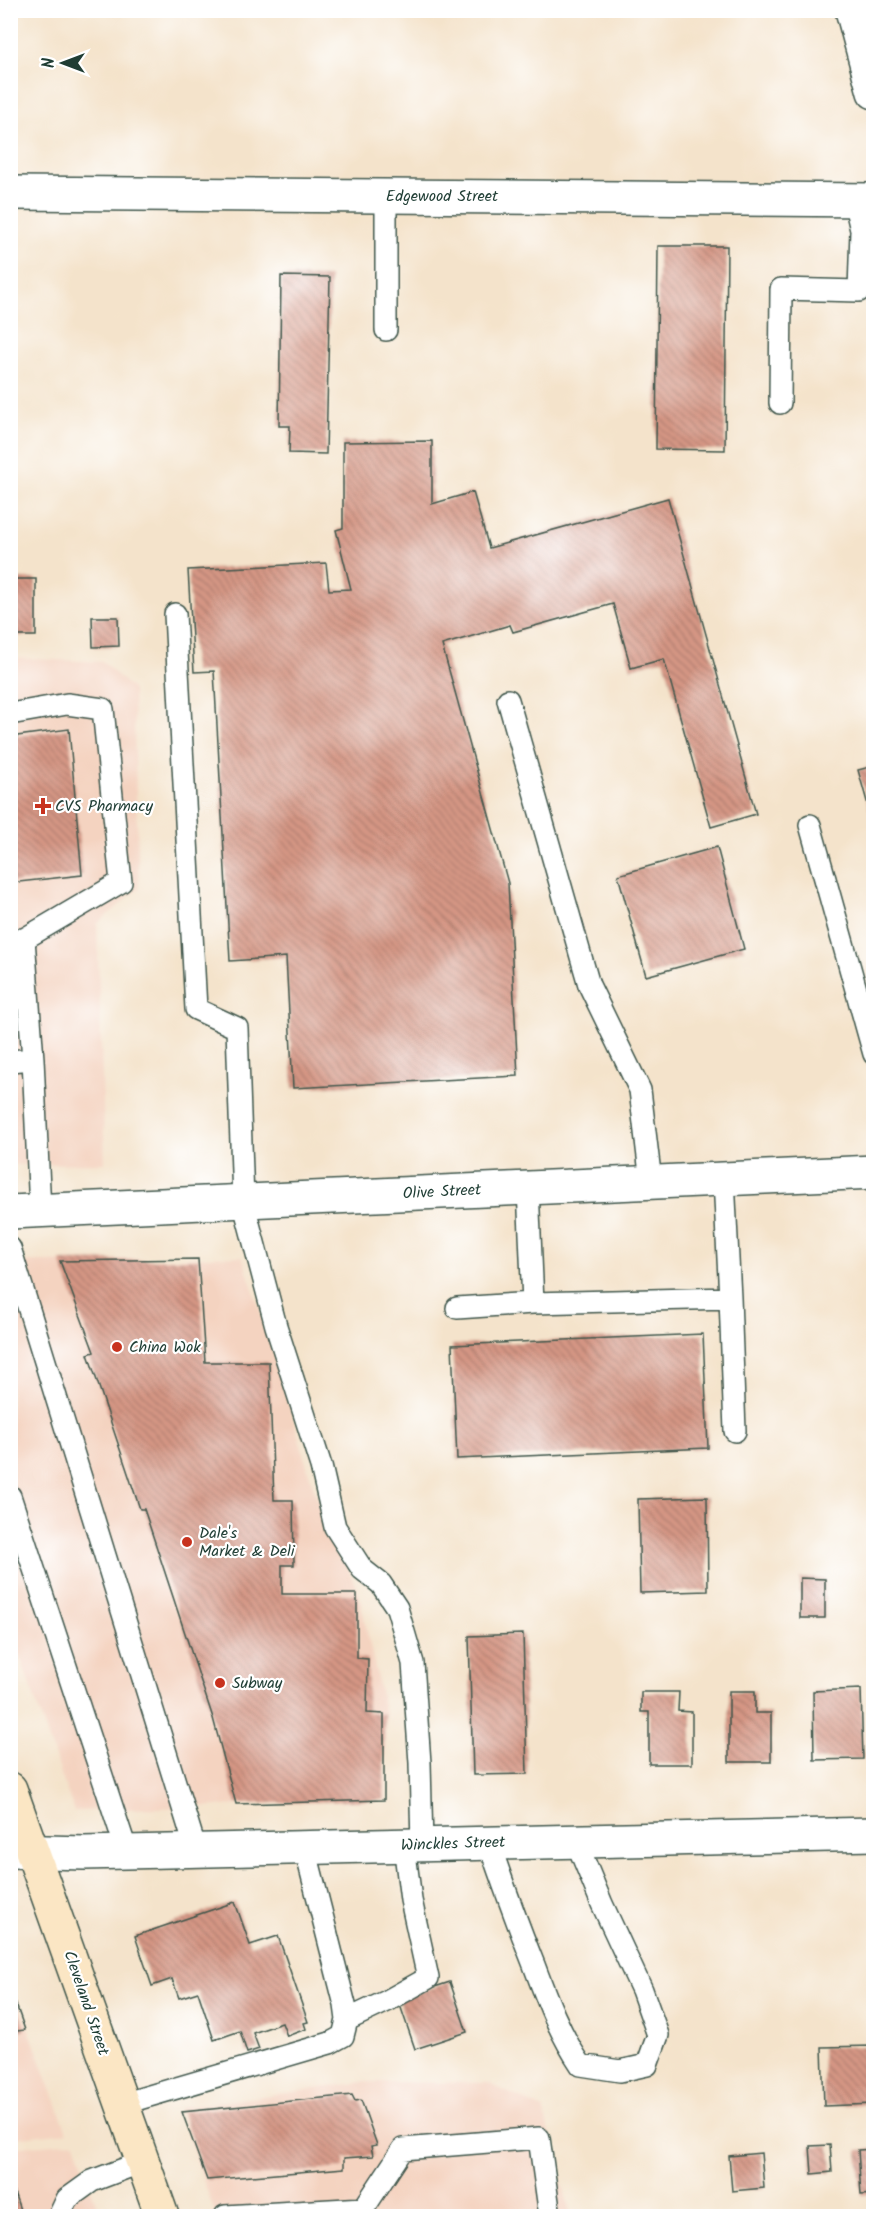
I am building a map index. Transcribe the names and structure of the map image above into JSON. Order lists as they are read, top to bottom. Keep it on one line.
{"streets":{"main road":["Cleveland Street"],"street":["Edgewood Street","Olive Street","Winckles Street"]},"crossings":[["Winckles Street","Cleveland Street"]],"places":{"health":["CVS Pharmacy"],"other":["China Wok","Dale's Market & Deli","Subway"]},"north":"left"}
